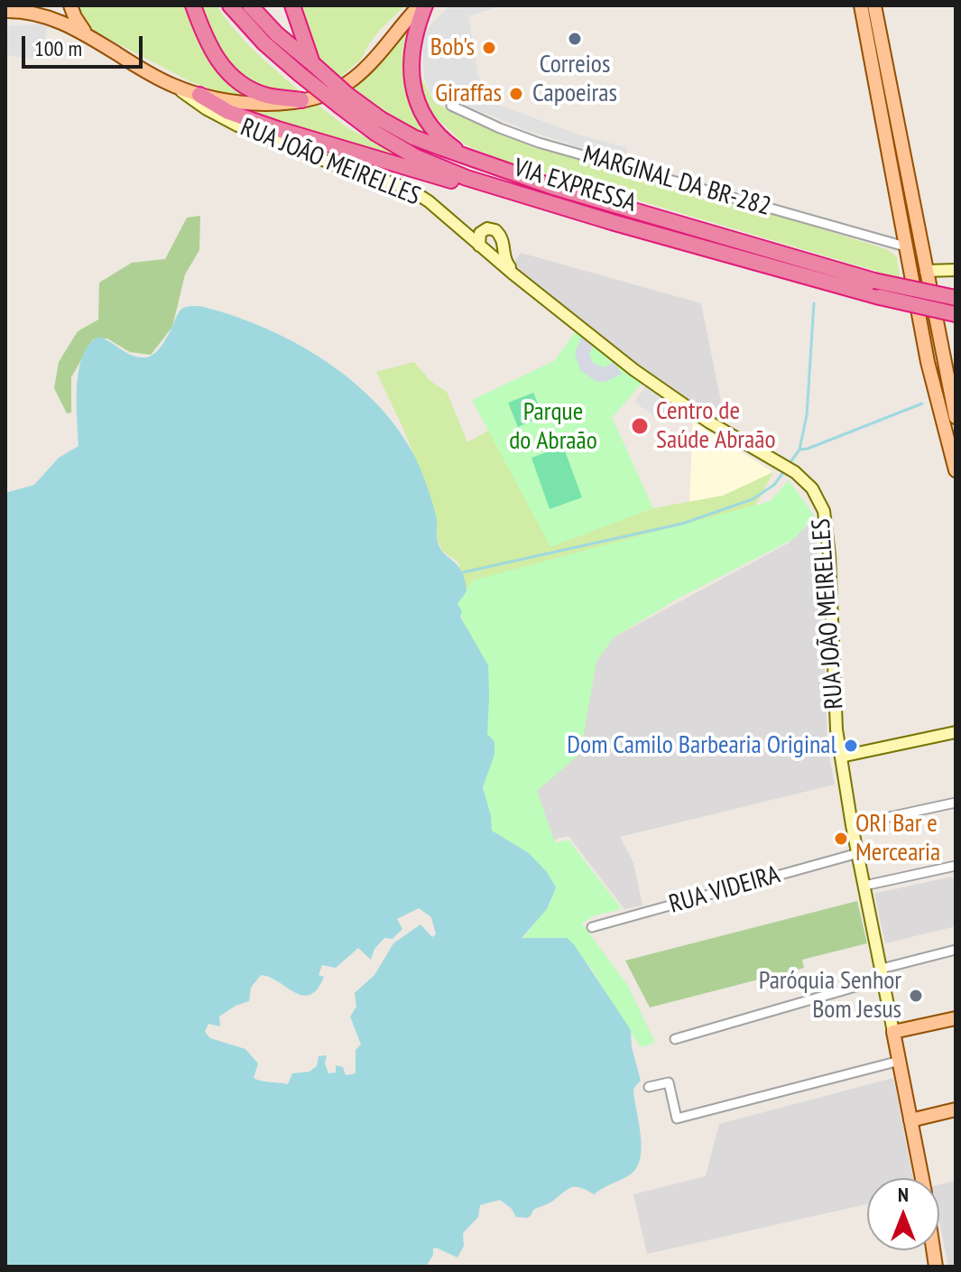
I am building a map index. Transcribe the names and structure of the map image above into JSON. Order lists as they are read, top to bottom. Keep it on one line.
{"streets":{"highway":["VIA EXPRESSA"],"main road":["RUA JOÃO MEIRELLES"],"street":["MARGINAL DA BR-282","RUA VIDEIRA"]},"crossings":[["RUA JOÃO MEIRELLES","RUA VIDEIRA"]],"parks":["Parque do Abraão"],"places":["Correios Capoeiras","Bob's","Giraffas","Centro de Saúde Abraão","Dom Camilo Barbearia Original","ORI Bar e Mercearia","Paróquia Senhor Bom Jesus"],"scale_bar":"100 m","north":"top"}
